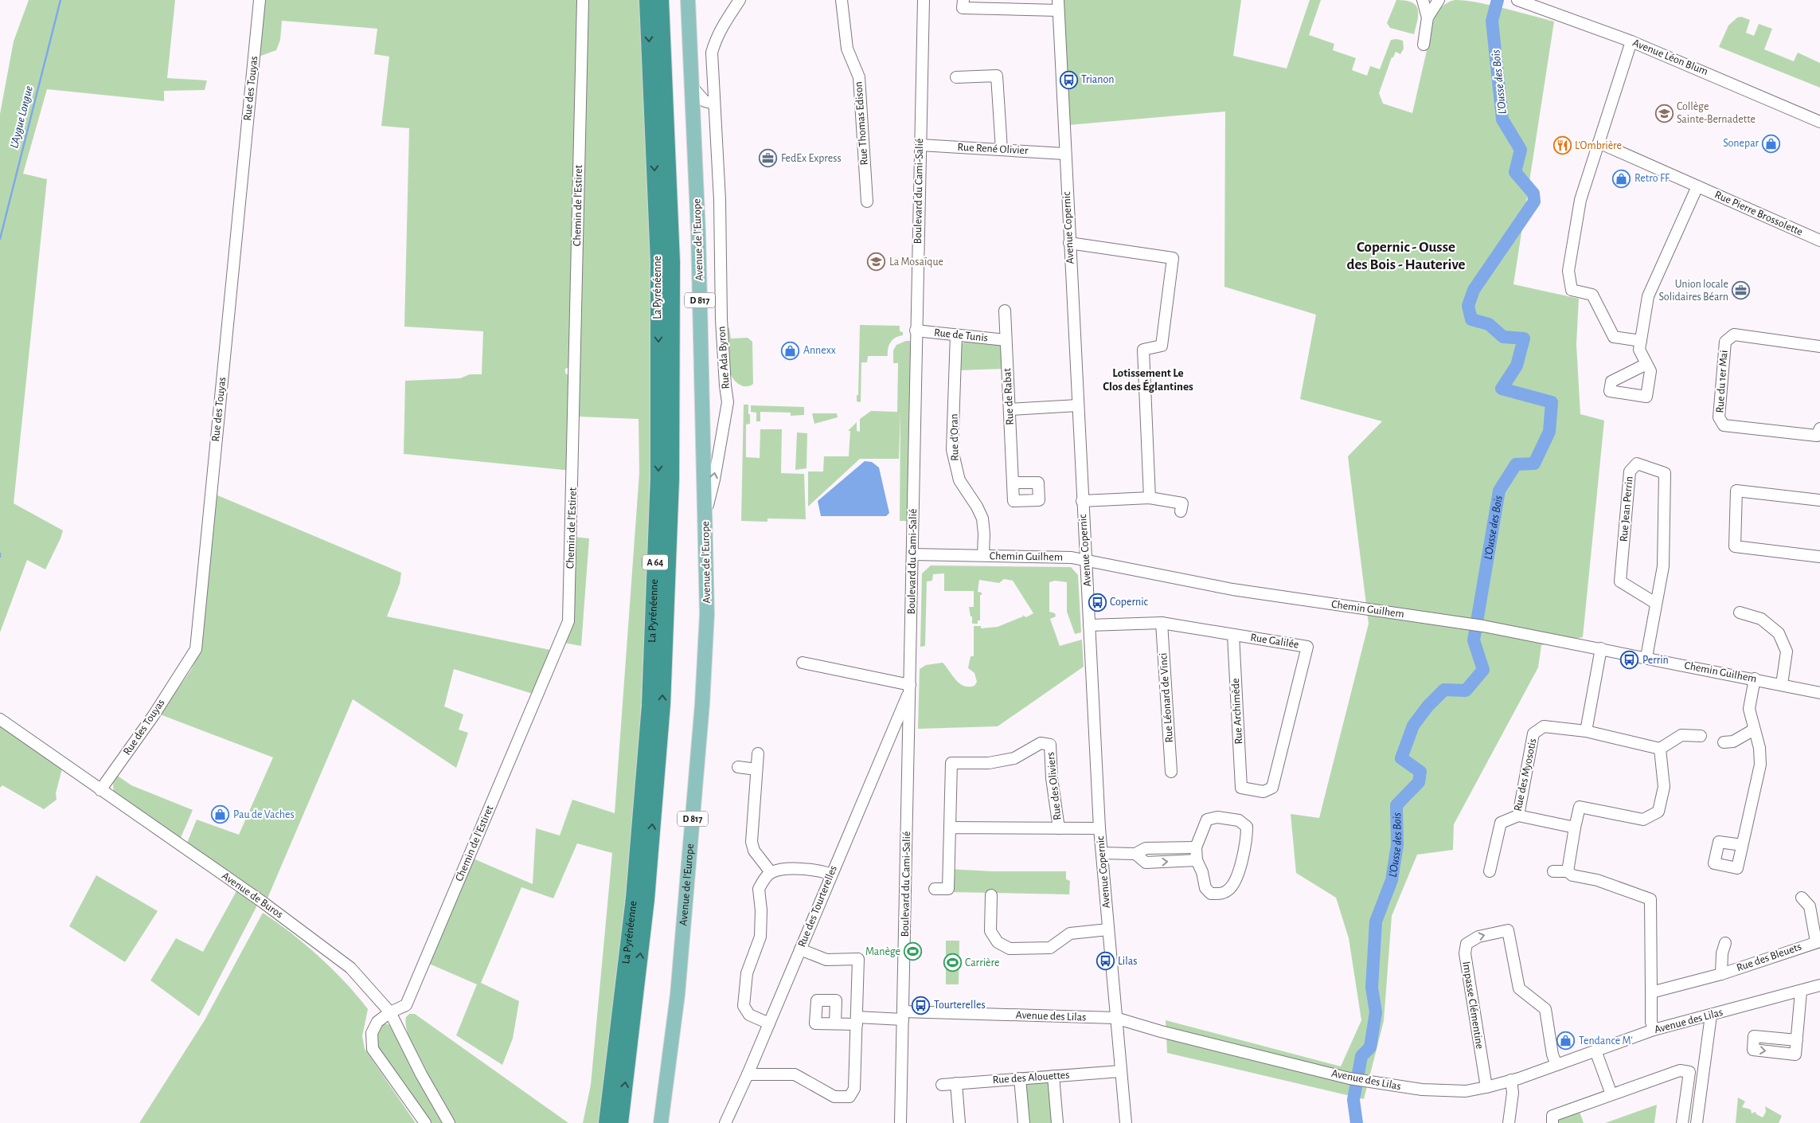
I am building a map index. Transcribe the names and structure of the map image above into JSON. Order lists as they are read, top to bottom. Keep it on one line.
{"streets":{"highway":["La Pyrénéenne","A 64"],"main road":["Avenue de l'Europe","D 817"],"street":["Avenue Léon Blum","Rue des Touyas","Rue Thomas Edison","Rue René Olivier","Boulevard du Cami-Salié","Chemin de l'Estiret","Rue Pierre Brossolette","Avenue Copernic","Rue de Tunis","Rue Ada Byron","Rue du 1er Mai","Rue de Rabat","Rue d'Oran","Rue Jean Perrin","Chemin Guilhem","Rue Galilée","Rue Léonard de Vinci","Rue Archimède","Rue des Myosotis","Rue des Oliviers","Avenue de Buros","Rue des Tourterelles","Rue des Bleuets","Impasse Clémentine","Avenue des Lilas","Rue des Alouettes"]},"crossings":[["Rue des Touyas","Avenue de Buros"],["Rue René Olivier","Boulevard du Cami-Salié"],["Rue René Olivier","Avenue Copernic"],["Boulevard du Cami-Salié","Rue de Tunis"],["Boulevard du Cami-Salié","Chemin Guilhem"],["Boulevard du Cami-Salié","Rue des Tourterelles"],["Boulevard du Cami-Salié","Avenue des Lilas"],["Chemin de l'Estiret","Avenue de Buros"],["Avenue Copernic","Chemin Guilhem"],["Avenue Copernic","Rue Galilée"],["Avenue Copernic","Avenue des Lilas"],["Avenue Copernic","Rue des Alouettes"],["Avenue de l'Europe","Rue Ada Byron"],["Rue de Tunis","Rue de Rabat"],["Rue de Tunis","Rue d'Oran"],["Rue d'Oran","Chemin Guilhem"],["Rue Jean Perrin","Chemin Guilhem"],["Rue Galilée","Rue Léonard de Vinci"],["Rue Galilée","Rue Archimède"],["Impasse Clémentine","Avenue des Lilas"]],"one_way":["Rue Ada Byron"],"districts":["Copernic - Ousse des Bois - Hauterive","Lotissement Le Clos des Églantines"],"water":["L'Ousse des Bois","L'Aygue Longue"],"places":{"bus stop":["Trianon","Copernic","Perrin","Lilas","Tourterelles"],"school or university":["Collège Sainte-Bernadette","La Mosaïque"],"shop":["Sonepar","Retro FF","Annexx","Pau de Vaches","Tendance M'"],"restaurant":["L'Ombrière"],"office":["FedEx Express","Union locale Solidaires Béarn"],"sports":["Manège","Carrière"]}}
